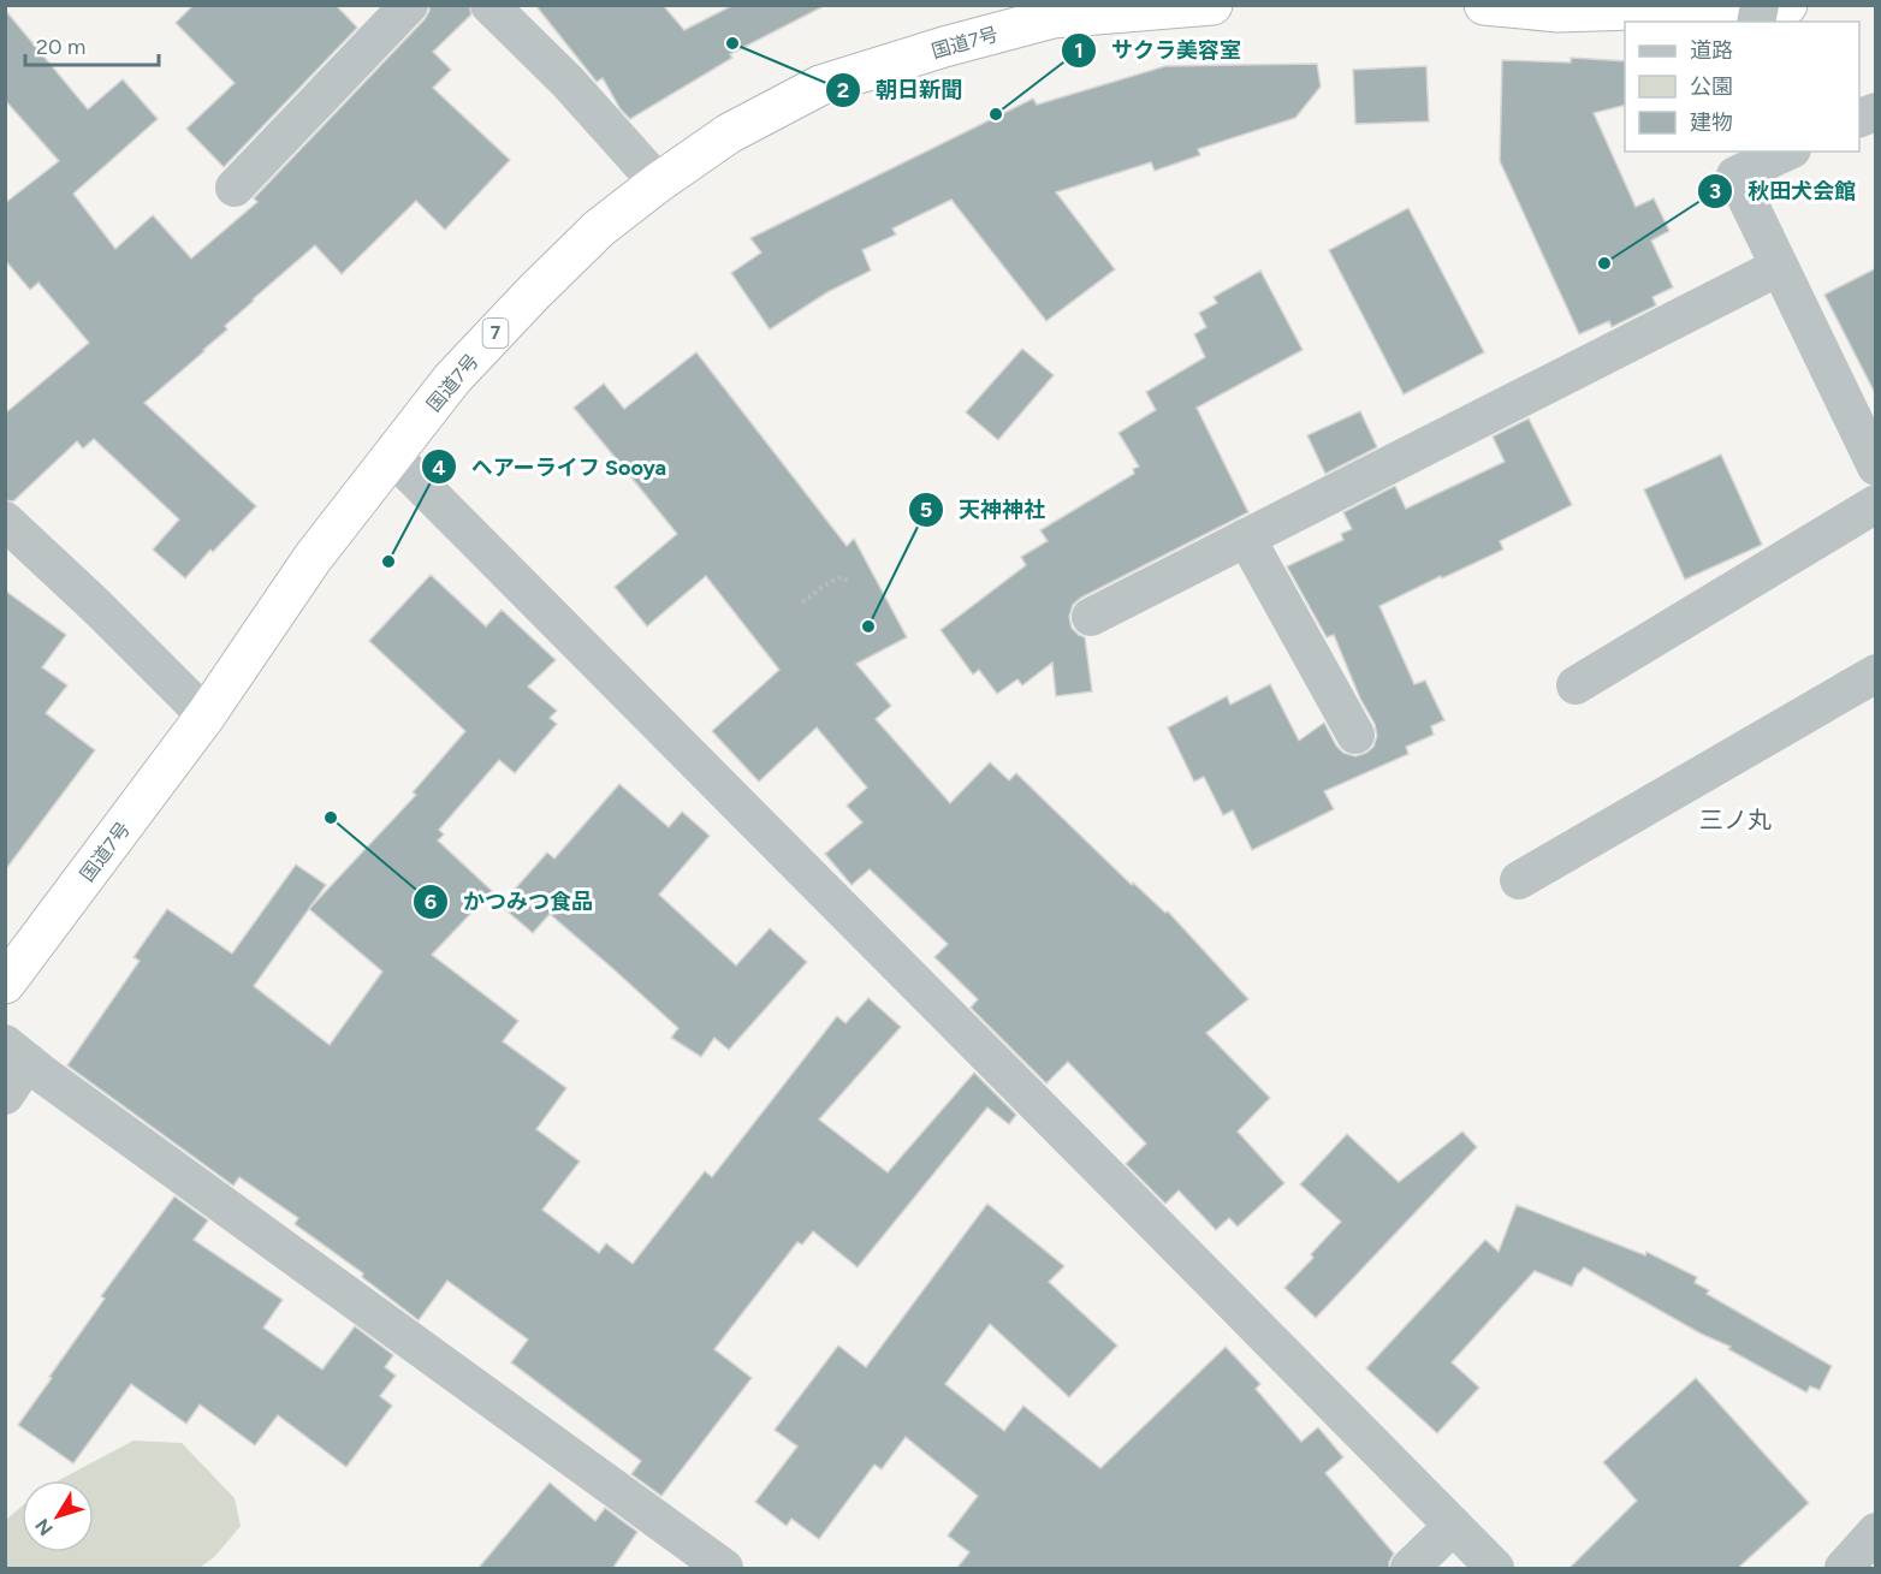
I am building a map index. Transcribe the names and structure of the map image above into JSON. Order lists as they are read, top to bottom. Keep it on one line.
{"streets":{"highway":["国道7号","7"]},"districts":["三ノ丸"],"places":["朝日新聞","サクラ美容室","秋田犬会館","ヘアーライフ Sooya","天神神社","かつみつ食品"],"legend":["道路","公園","建物"],"scale_bar":"20 m","north":"bottom left"}
